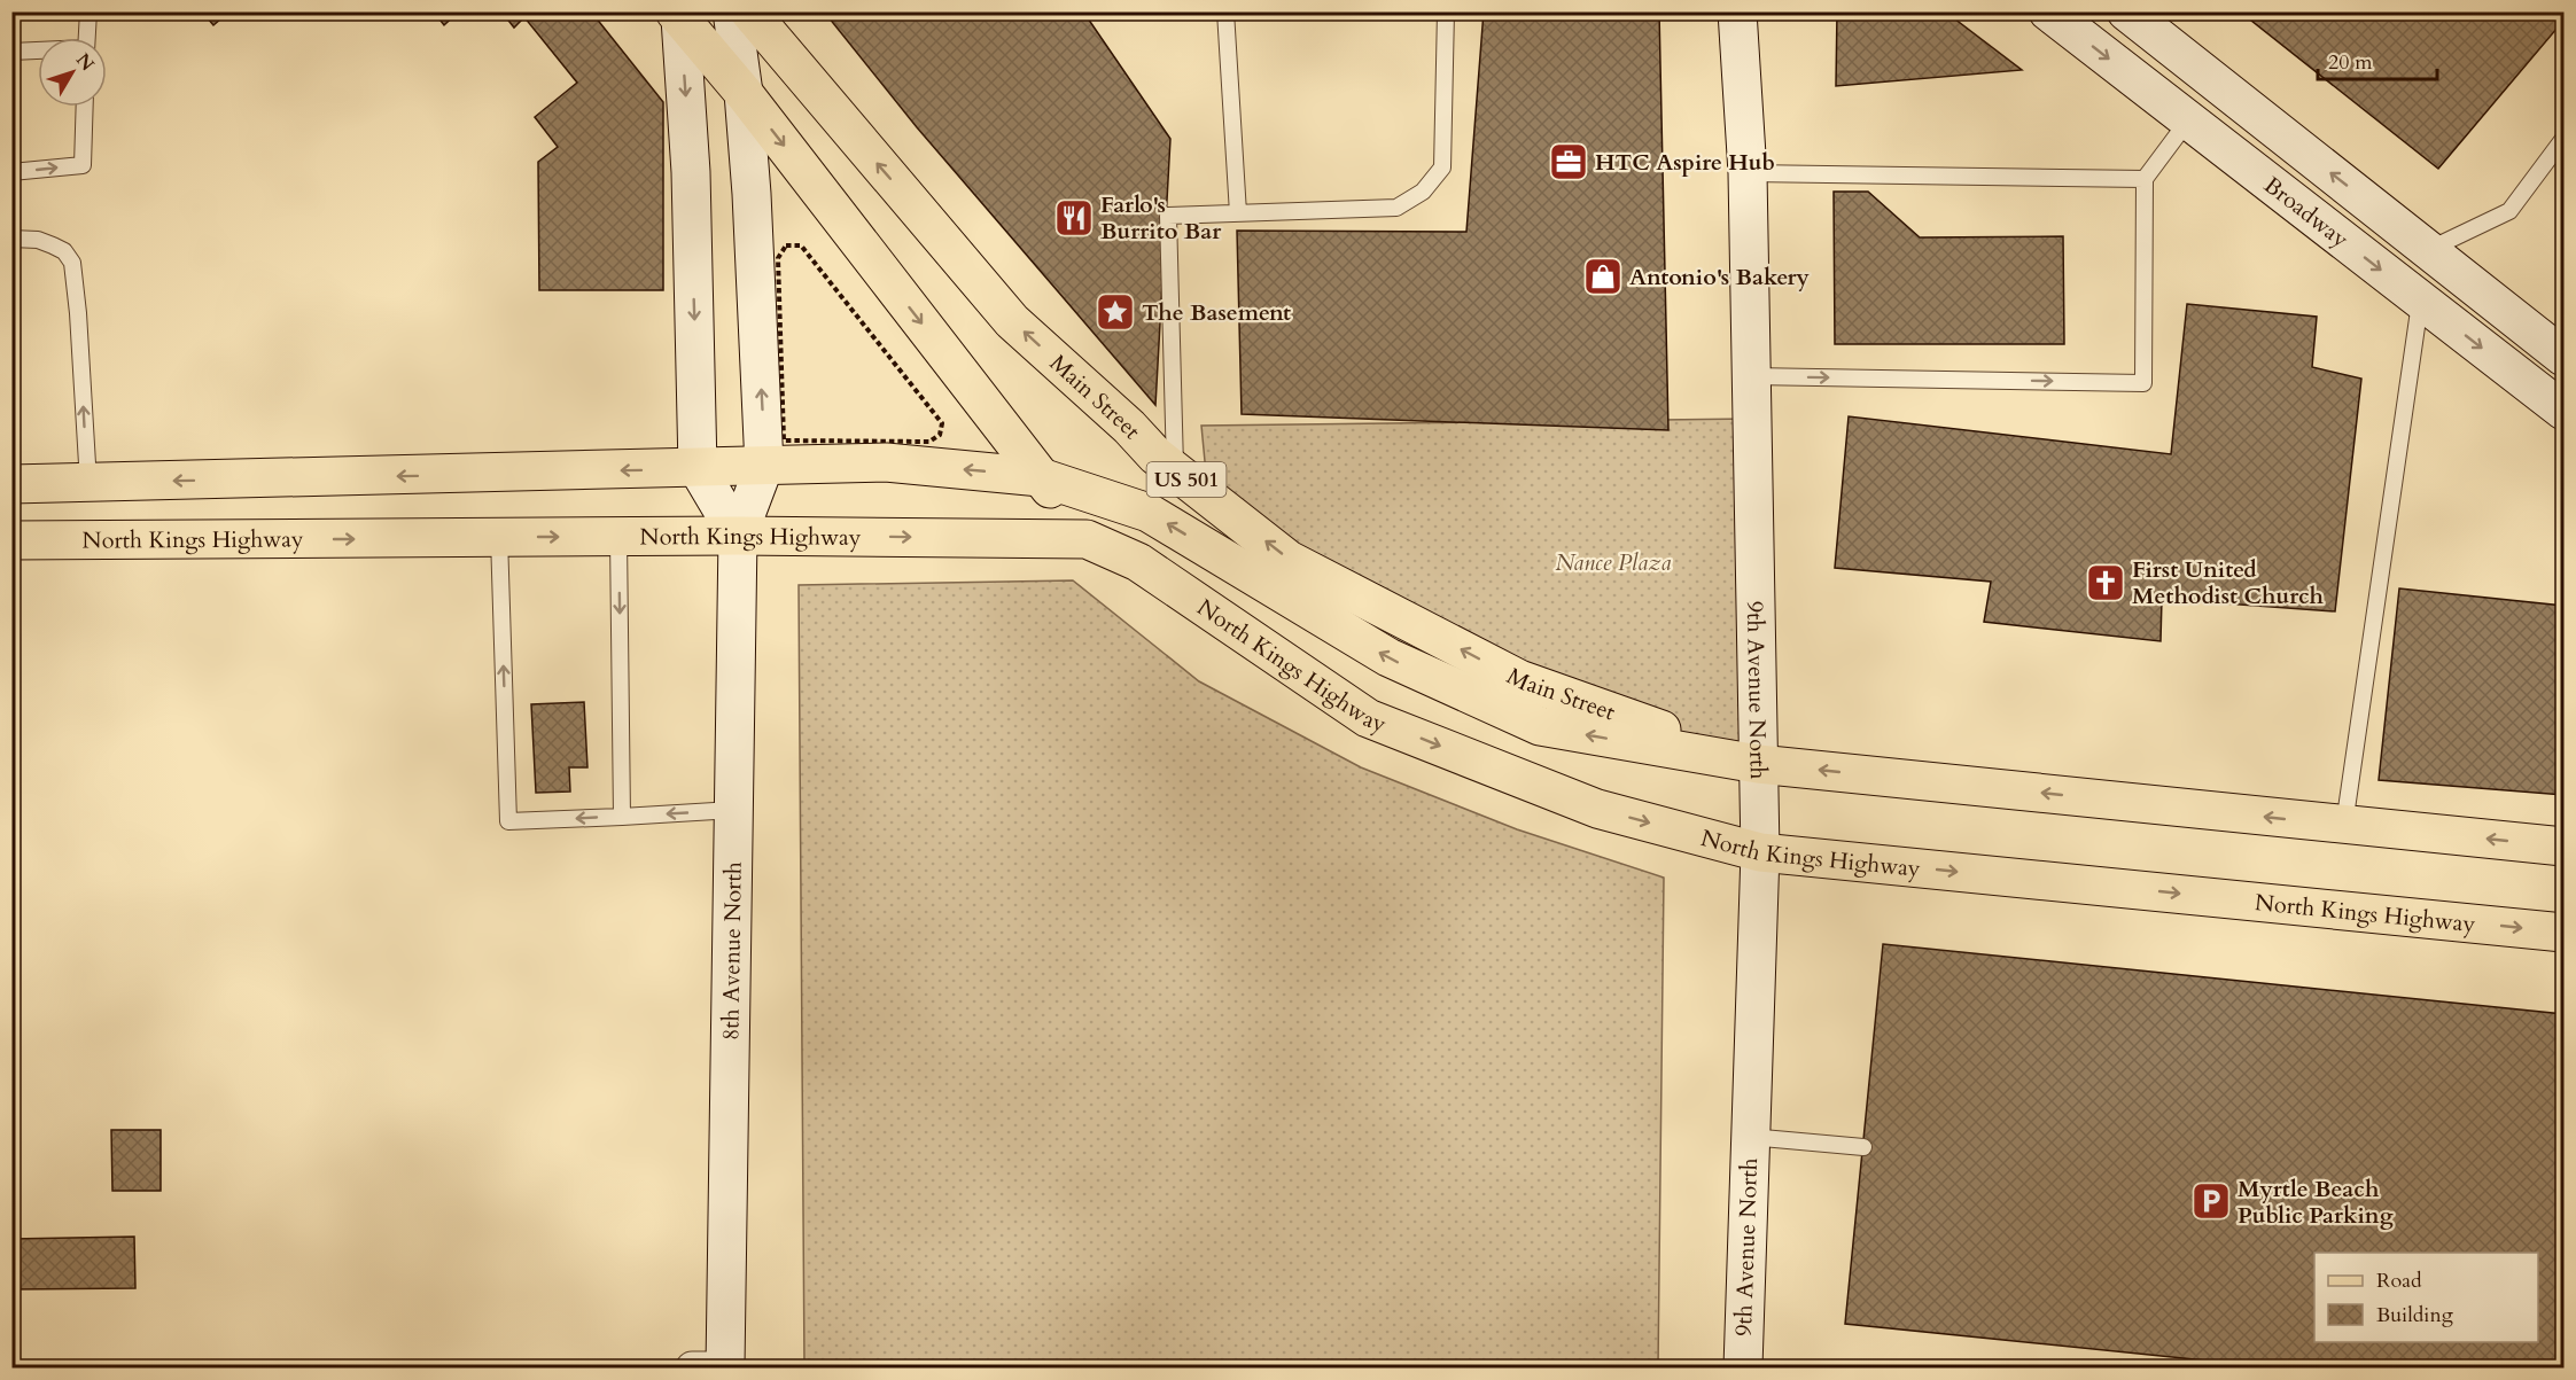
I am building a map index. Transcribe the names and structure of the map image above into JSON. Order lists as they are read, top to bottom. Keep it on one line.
{"streets":{"main road":["Main Street","US 501","North Kings Highway"],"street":["Broadway","9th Avenue North","8th Avenue North"]},"crossings":[["Main Street","9th Avenue North"],["North Kings Highway","9th Avenue North"],["North Kings Highway","8th Avenue North"]],"parks":["Nance Plaza"],"places":{"office":["HTC Aspire Hub"],"restaurant":["Farlo's Burrito Bar"],"shop":["Antonio's Bakery"],"place":["The Basement"],"church":["First United Methodist Church"],"parking":["Myrtle Beach Public Parking"]},"legend":["Road","Building"],"scale_bar":"20 m","north":"top right"}
